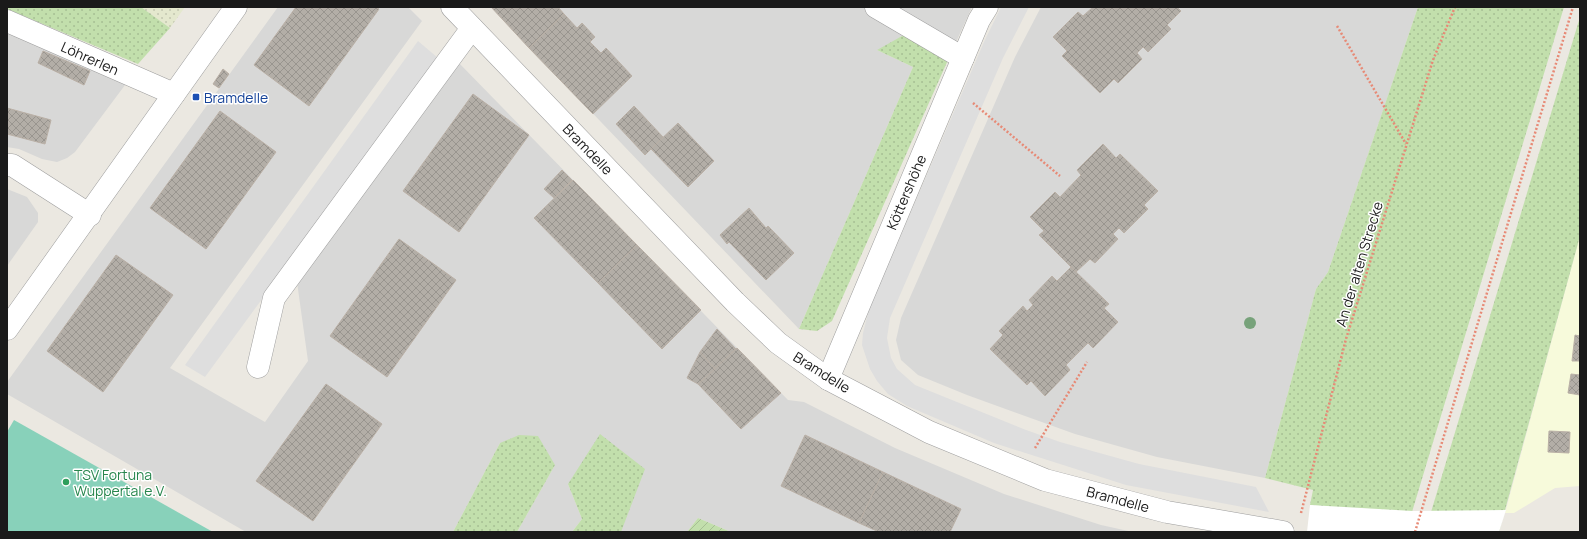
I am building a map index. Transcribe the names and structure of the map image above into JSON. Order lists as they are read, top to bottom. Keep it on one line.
{"streets":{"street":["Löhrerlen","Bramdelle","Köttershöhe"],"path":["An der alten Strecke"]},"crossings":[["Bramdelle","Köttershöhe"]],"places":{"transit":["Bramdelle"],"other":["TSV Fortuna Wuppertal e.V."]}}
